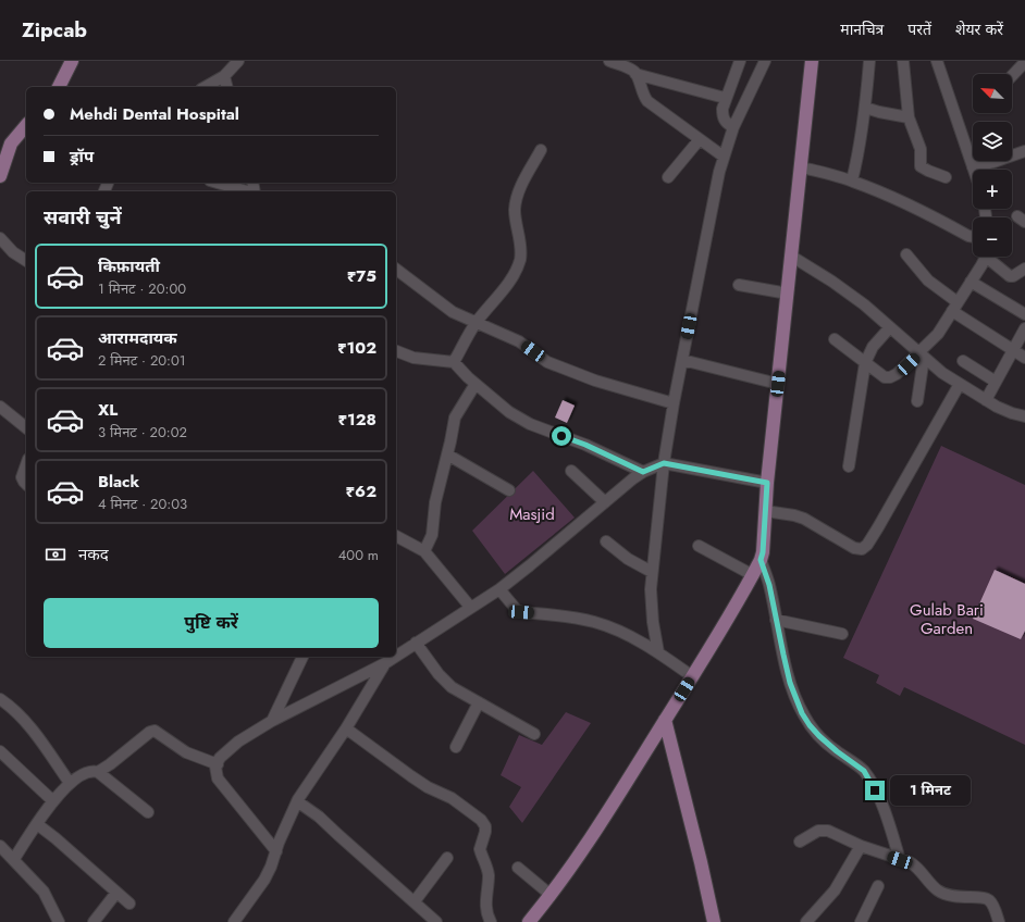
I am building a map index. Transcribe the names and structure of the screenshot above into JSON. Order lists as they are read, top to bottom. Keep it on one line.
{"parks":["Masjid","Gulab Bari Garden"],"north":"top left","page":{"header":"Zipcab","nav":["मानचित्र","परतें","शेयर करें"],"map_buttons":["+","−"],"banner":["Mehdi Dental Hospital","ड्रॉप"],"heading":"सवारी चुनें","list":[{"name":"किफ़ायती","note":"1 मिनट · 20:00","value":"₹75"},{"name":"आरामदायक","note":"2 मिनट · 20:01","value":"₹102"},{"name":"XL","note":"3 मिनट · 20:02","value":"₹128"},{"name":"Black","note":"4 मिनट · 20:03","value":"₹62"}],"pay":["नकद","400 m"],"buttons":"पुष्टि करें","bubble":"1 मिनट"}}
